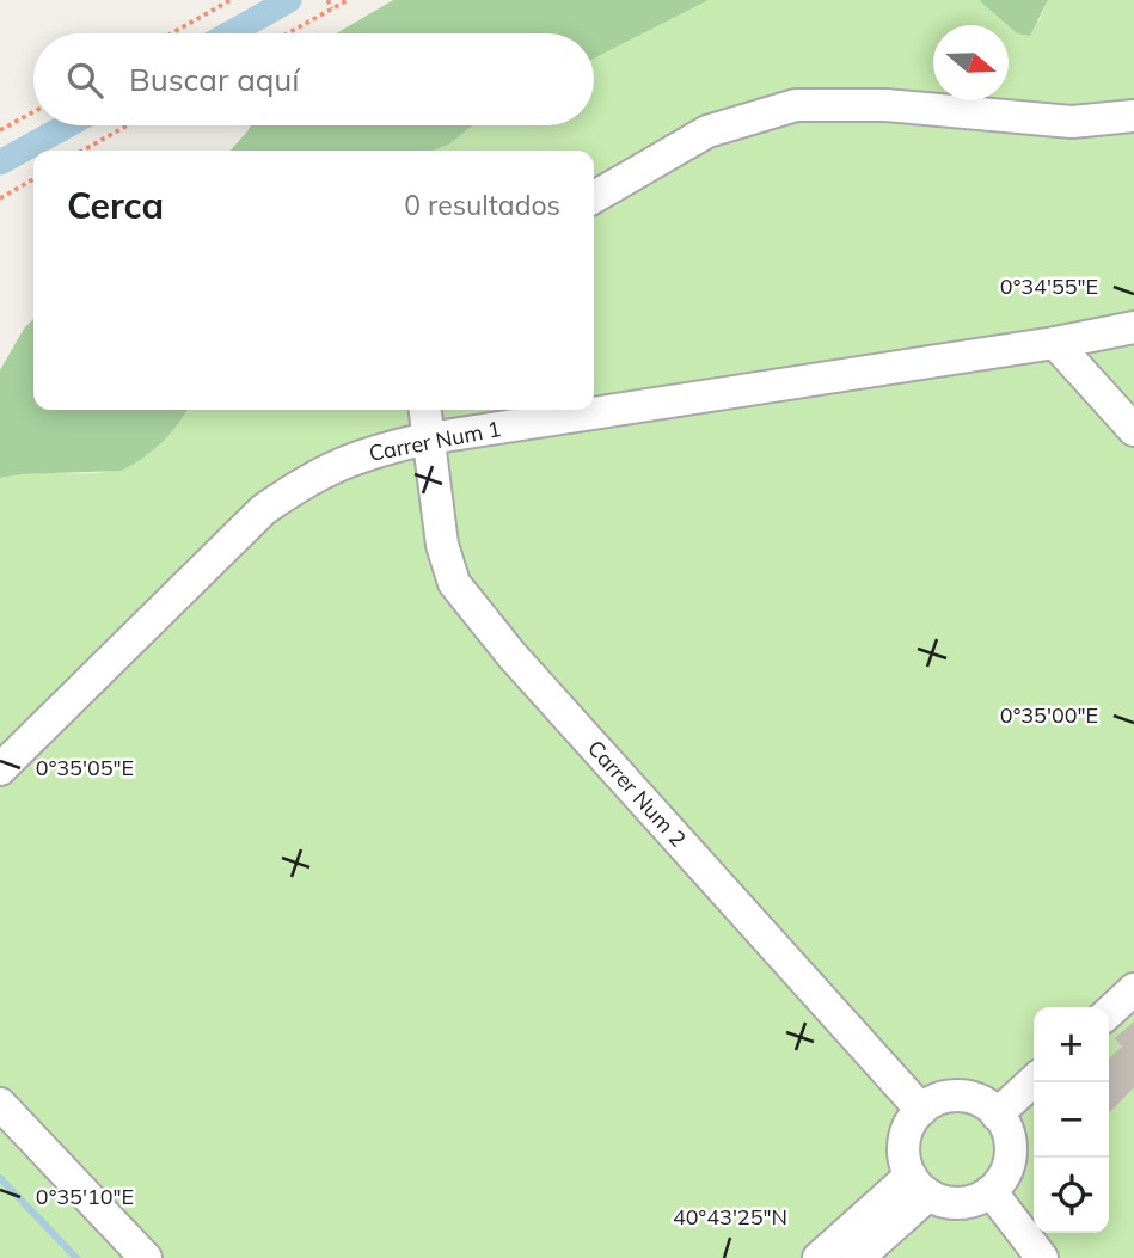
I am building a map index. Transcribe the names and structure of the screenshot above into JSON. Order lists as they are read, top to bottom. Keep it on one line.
{"streets":{"lane":["Carrer Num 1","Carrer Num 2"]},"crossings":[["Carrer Num 1","Carrer Num 2"]],"north":"right","page":{"search":"Buscar aquí","heading":["Cerca","0 resultados"],"map_buttons":["+","−"]},"coordinates":["0°34'55\"E","0°35'00\"E","0°35'05\"E","0°35'10\"E","40°43'25\"N"]}
